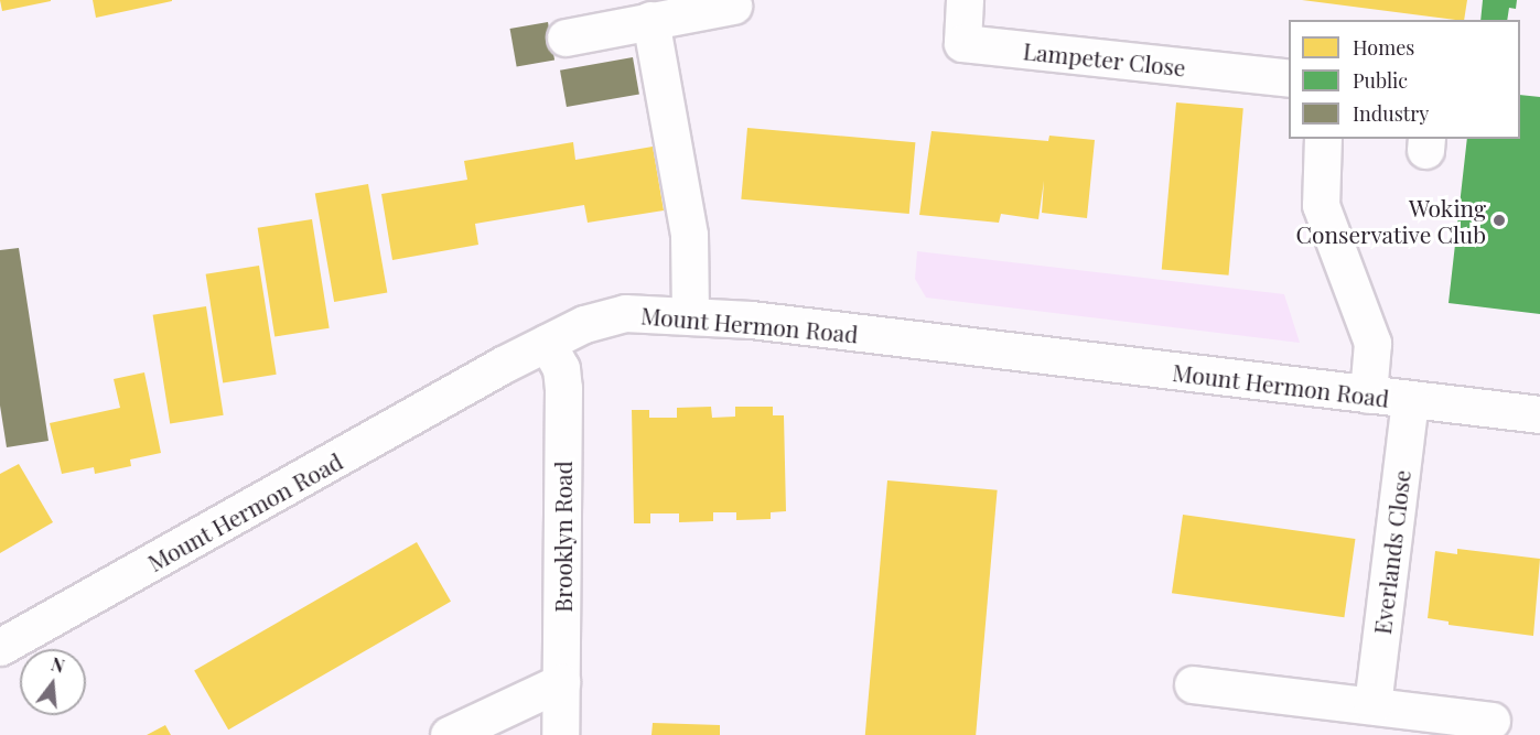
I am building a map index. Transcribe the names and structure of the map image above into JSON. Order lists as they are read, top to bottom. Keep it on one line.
{"streets":{"street":["Lampeter Close","Mount Hermon Road","Brooklyn Road","Everlands Close"]},"crossings":[["Mount Hermon Road","Brooklyn Road"],["Mount Hermon Road","Everlands Close"]],"places":["Woking Conservative Club"],"legend":["Homes","Public","Industry"],"north":"top"}
